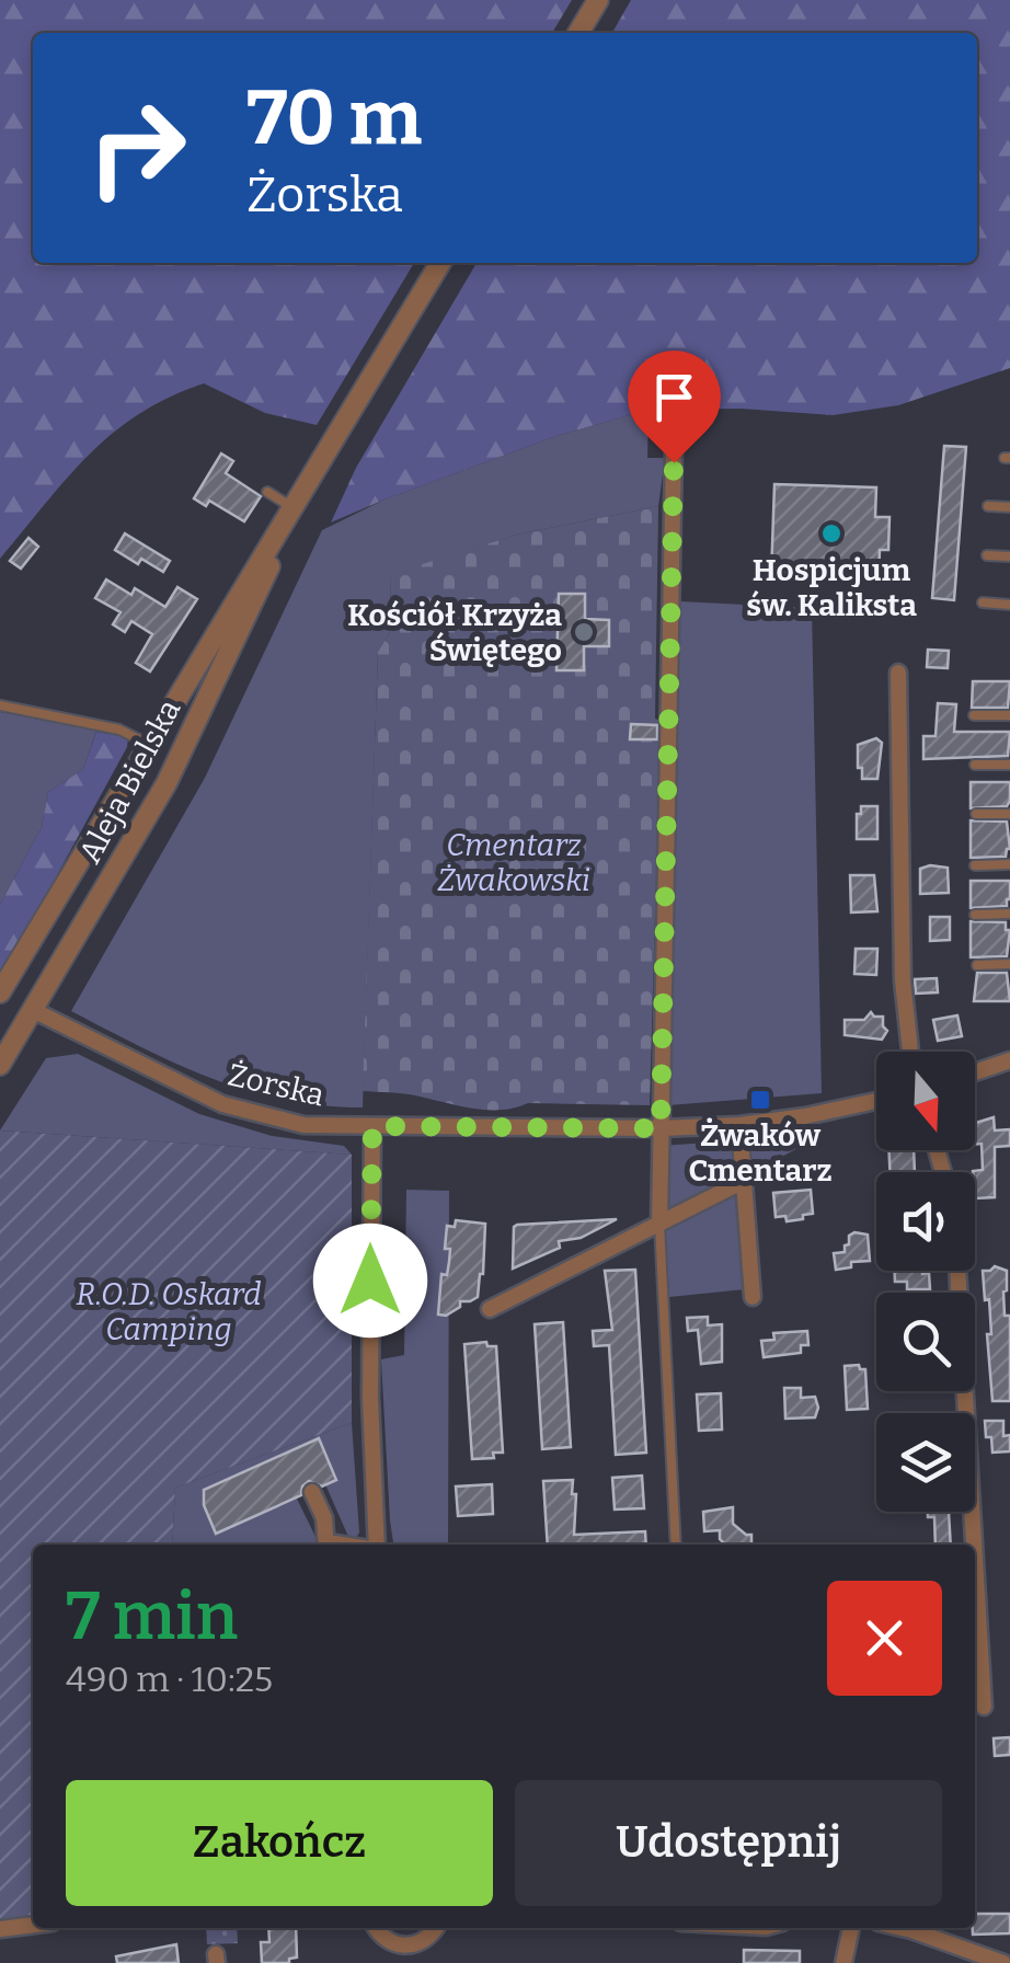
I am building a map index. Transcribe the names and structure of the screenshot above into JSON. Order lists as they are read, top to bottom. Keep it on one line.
{"streets":{"street":["Aleja Bielska","Żorska"]},"crossings":[["Aleja Bielska","Żorska"]],"parks":["Cmentarz Żwakowski","R.O.D. Oskard Camping"],"places":{"other":["Hospicjum św. Kaliksta","Kościół Krzyża Świętego"],"transit":["Żwaków Cmentarz"]},"north":"bottom","page":{"turn":["70 m","Żorska"],"heading":["7 min","490 m · 10:25"],"buttons":["Zakończ","Udostępnij"]}}
